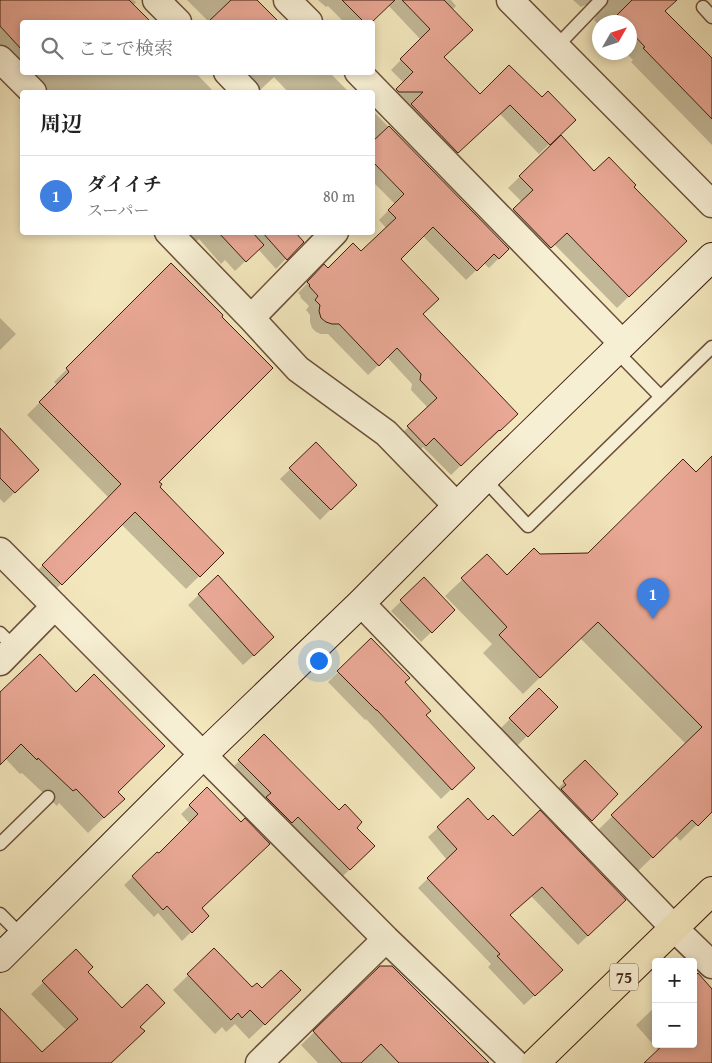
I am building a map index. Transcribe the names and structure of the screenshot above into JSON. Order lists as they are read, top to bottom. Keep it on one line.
{"streets":{"main road":["75"]},"north":"top right","page":{"search":"ここで検索","heading":"周辺","list":[{"mark":"1","name":"ダイイチ","note":"スーパー","value":"80 m"}],"pins":"1","map_buttons":["+","−"]}}
